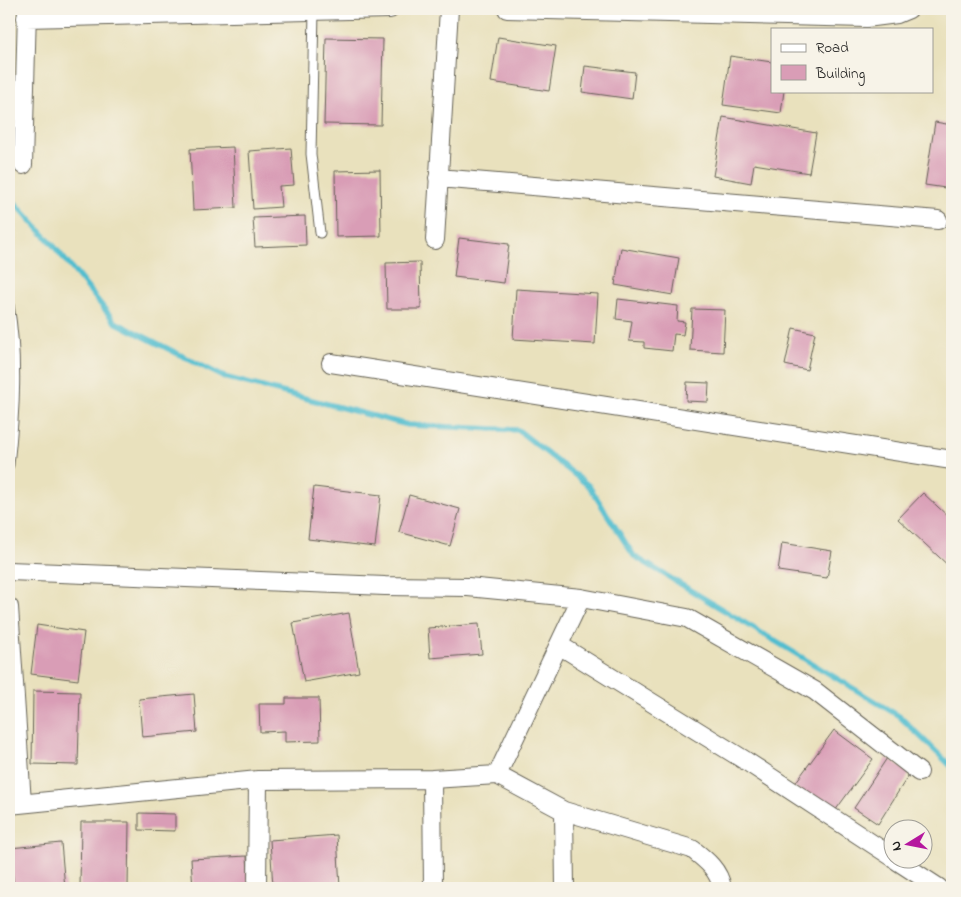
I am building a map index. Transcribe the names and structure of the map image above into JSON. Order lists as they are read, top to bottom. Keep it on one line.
{"legend":["Road","Building"],"north":"left"}
